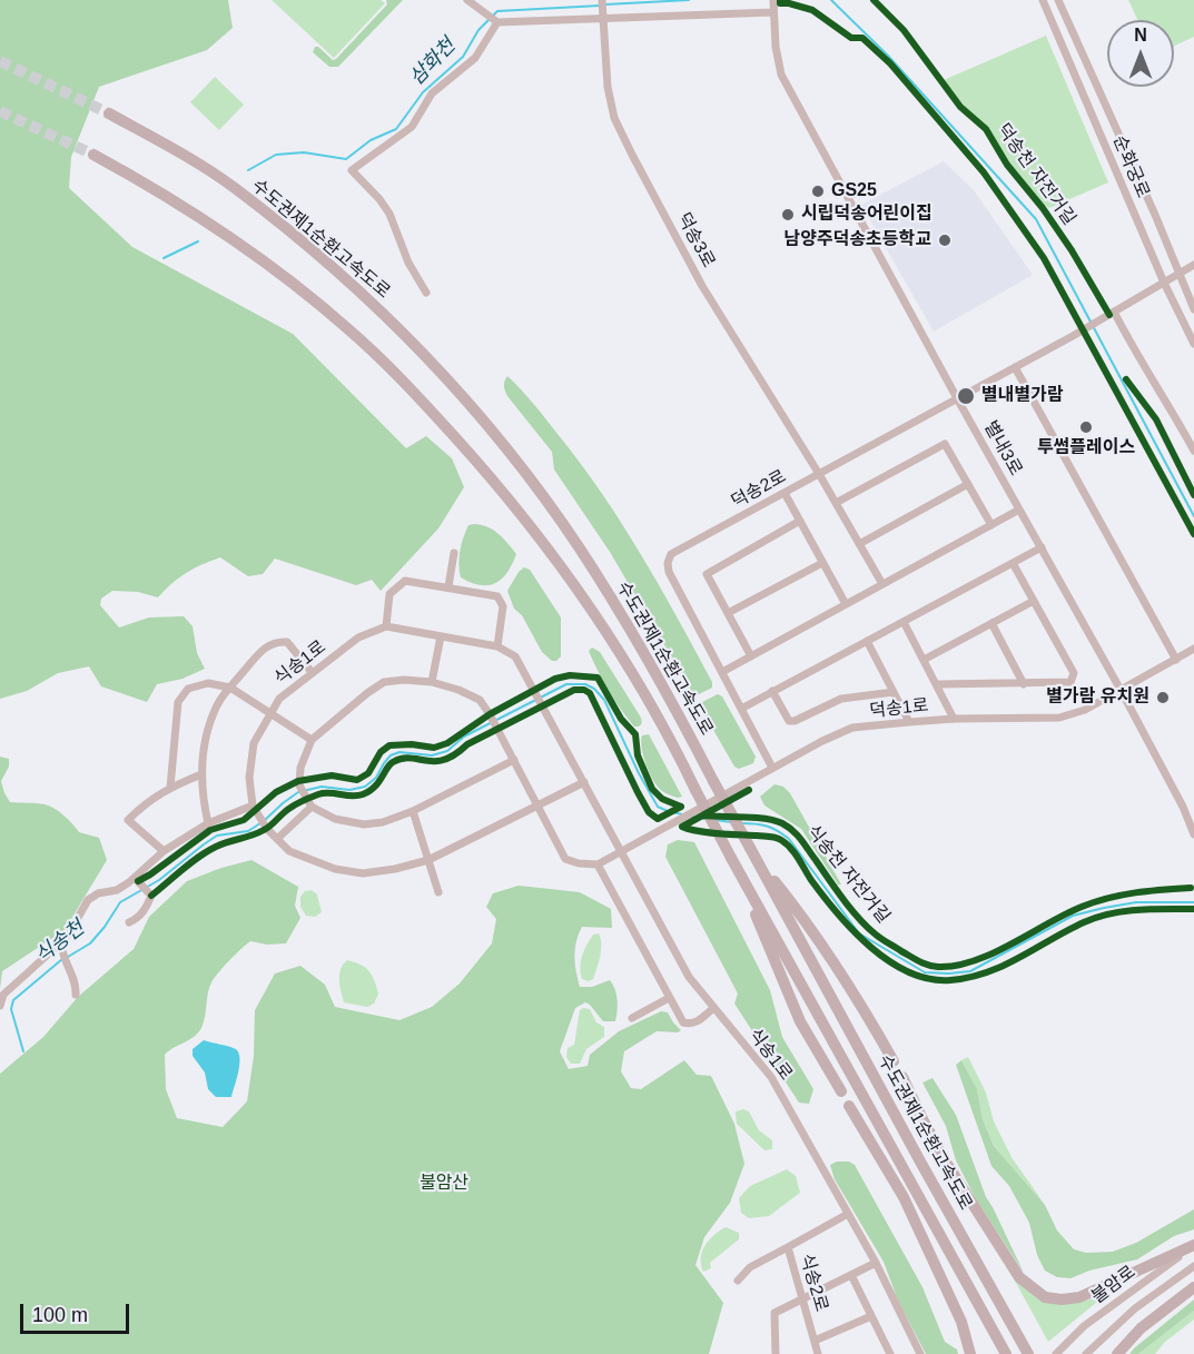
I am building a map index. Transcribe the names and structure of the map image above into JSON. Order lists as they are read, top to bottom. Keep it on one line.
{"streets":{"highway":["수도권제1순환고속도로"],"street":["순화궁로","덕송3로","별내3로","덕송2로","식송1로","덕송1로","식송2로","불암로"],"cycle path":["덕송천 자전거길","식송천 자전거길"]},"crossings":[["덕송3로","덕송2로"],["별내3로","덕송2로"],["별내3로","덕송1로"],["덕송2로","덕송1로"],["식송1로","덕송1로"],["식송1로","식송2로"]],"water":["삼화천","식송천"],"parks":["불암산"],"places":["GS25","시립덕송어린이집","남양주덕송초등학교","별내별가람","투썸플레이스","별가람 유치원"],"scale_bar":"100 m","north":"top"}
